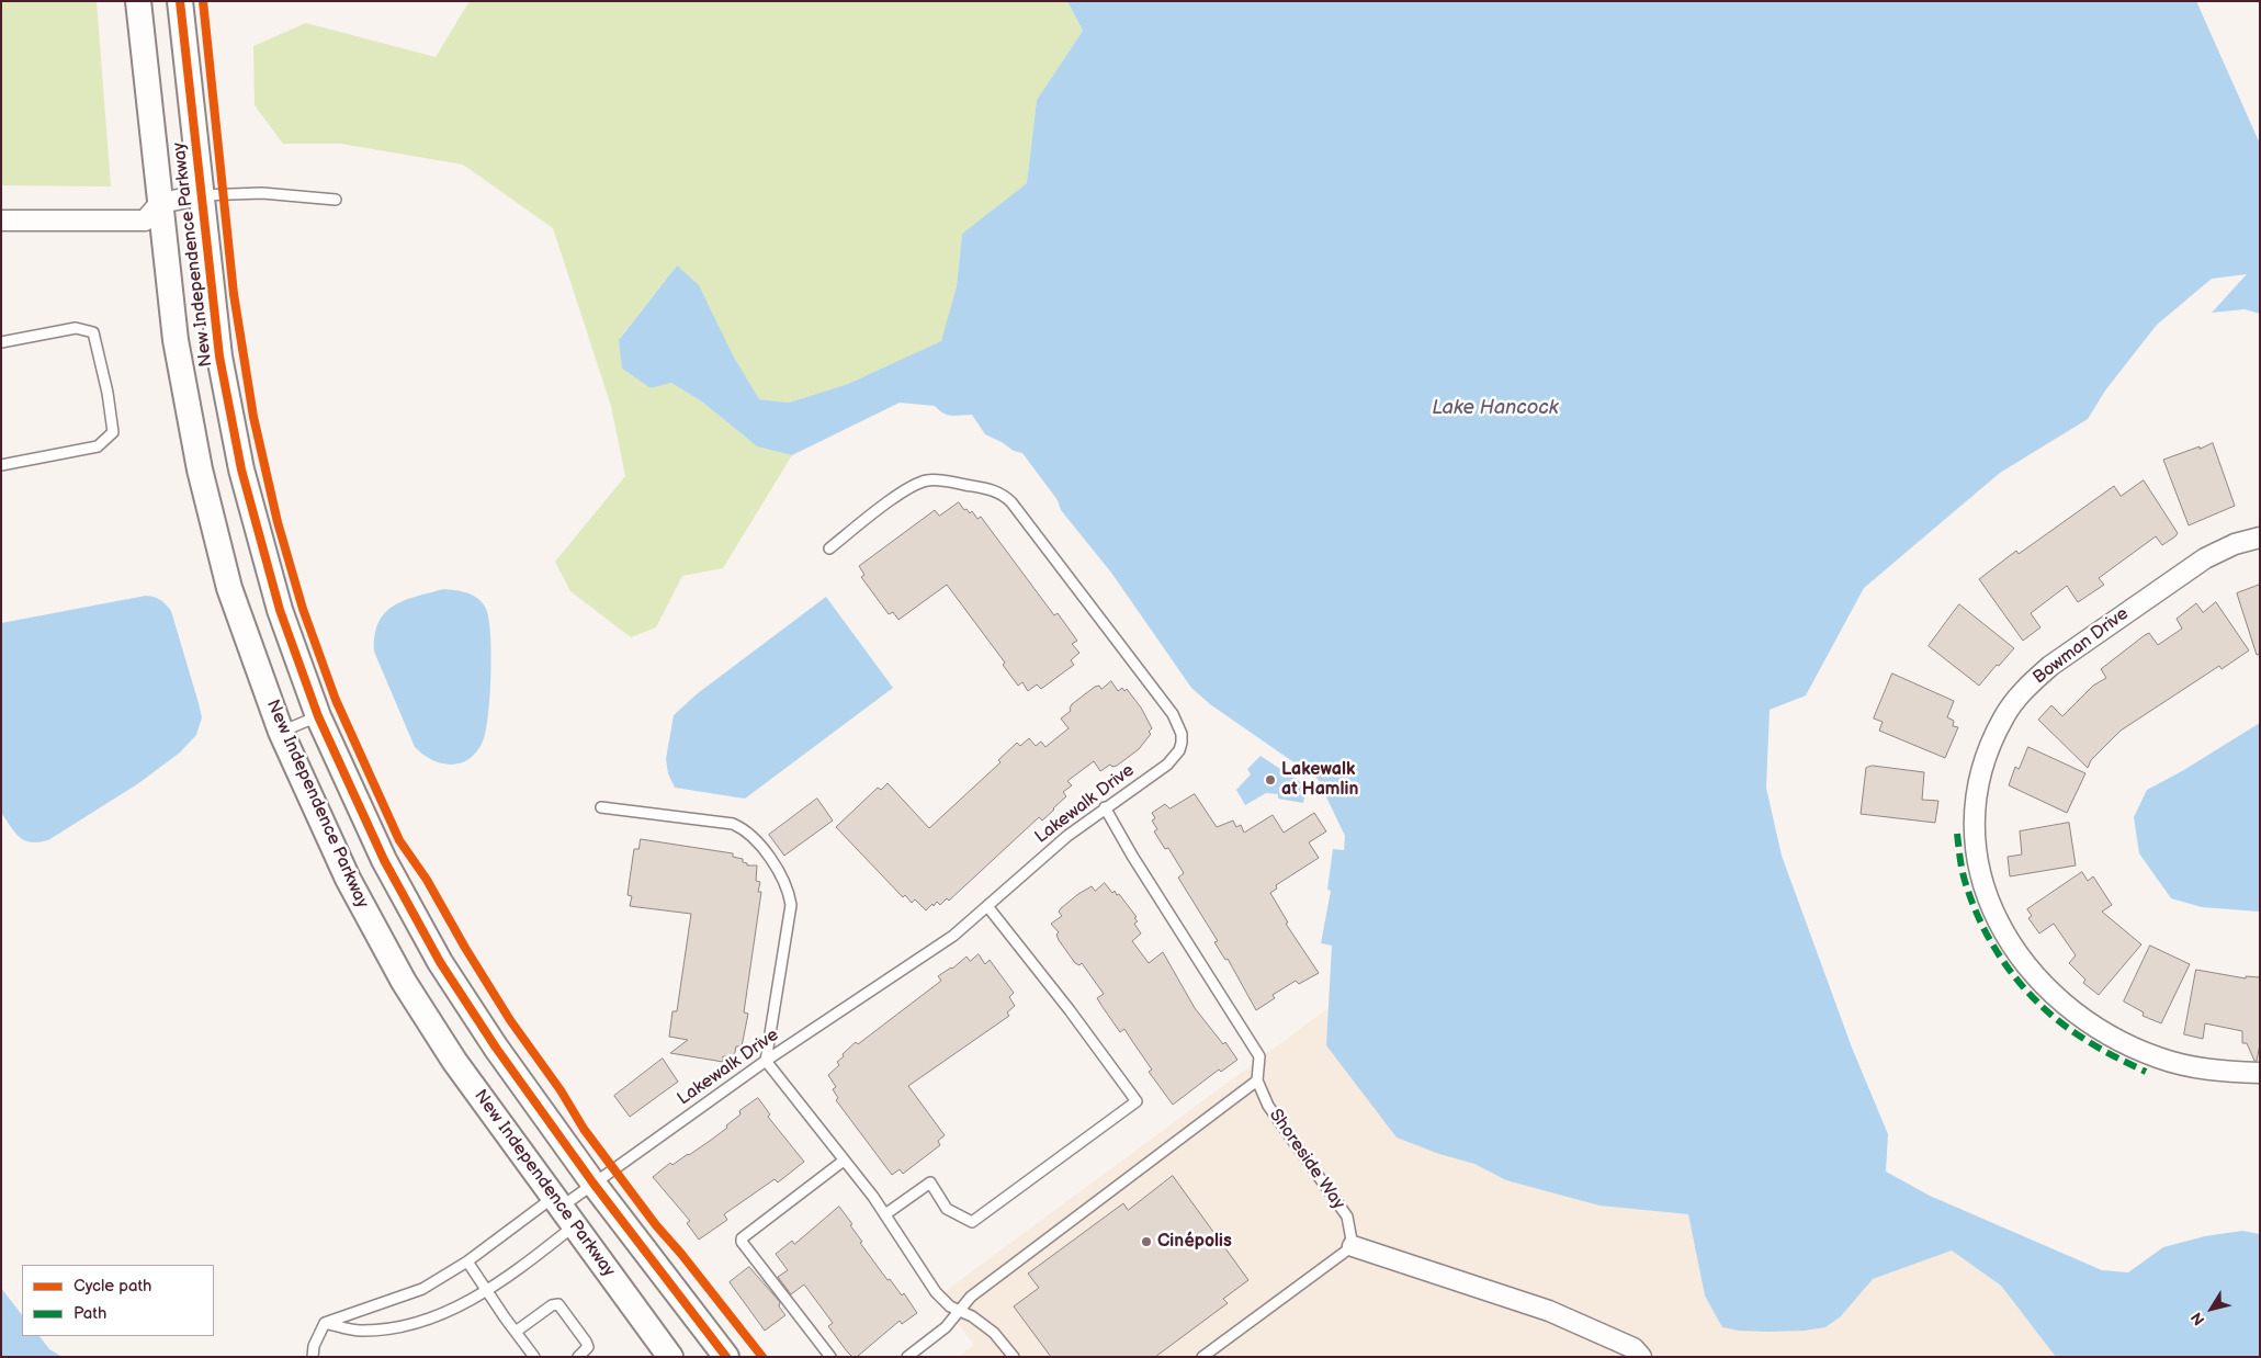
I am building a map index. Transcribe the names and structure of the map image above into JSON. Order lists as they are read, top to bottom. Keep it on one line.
{"streets":{"street":["New Independence Parkway","Bowman Drive"],"lane":["Lakewalk Drive","Shoreside Way"]},"crossings":[["New Independence Parkway","Lakewalk Drive"],["Lakewalk Drive","Shoreside Way"]],"water":["Lake Hancock"],"places":["Lakewalk at Hamlin","Cinépolis"],"legend":["Cycle path","Path"],"north":"bottom left"}
